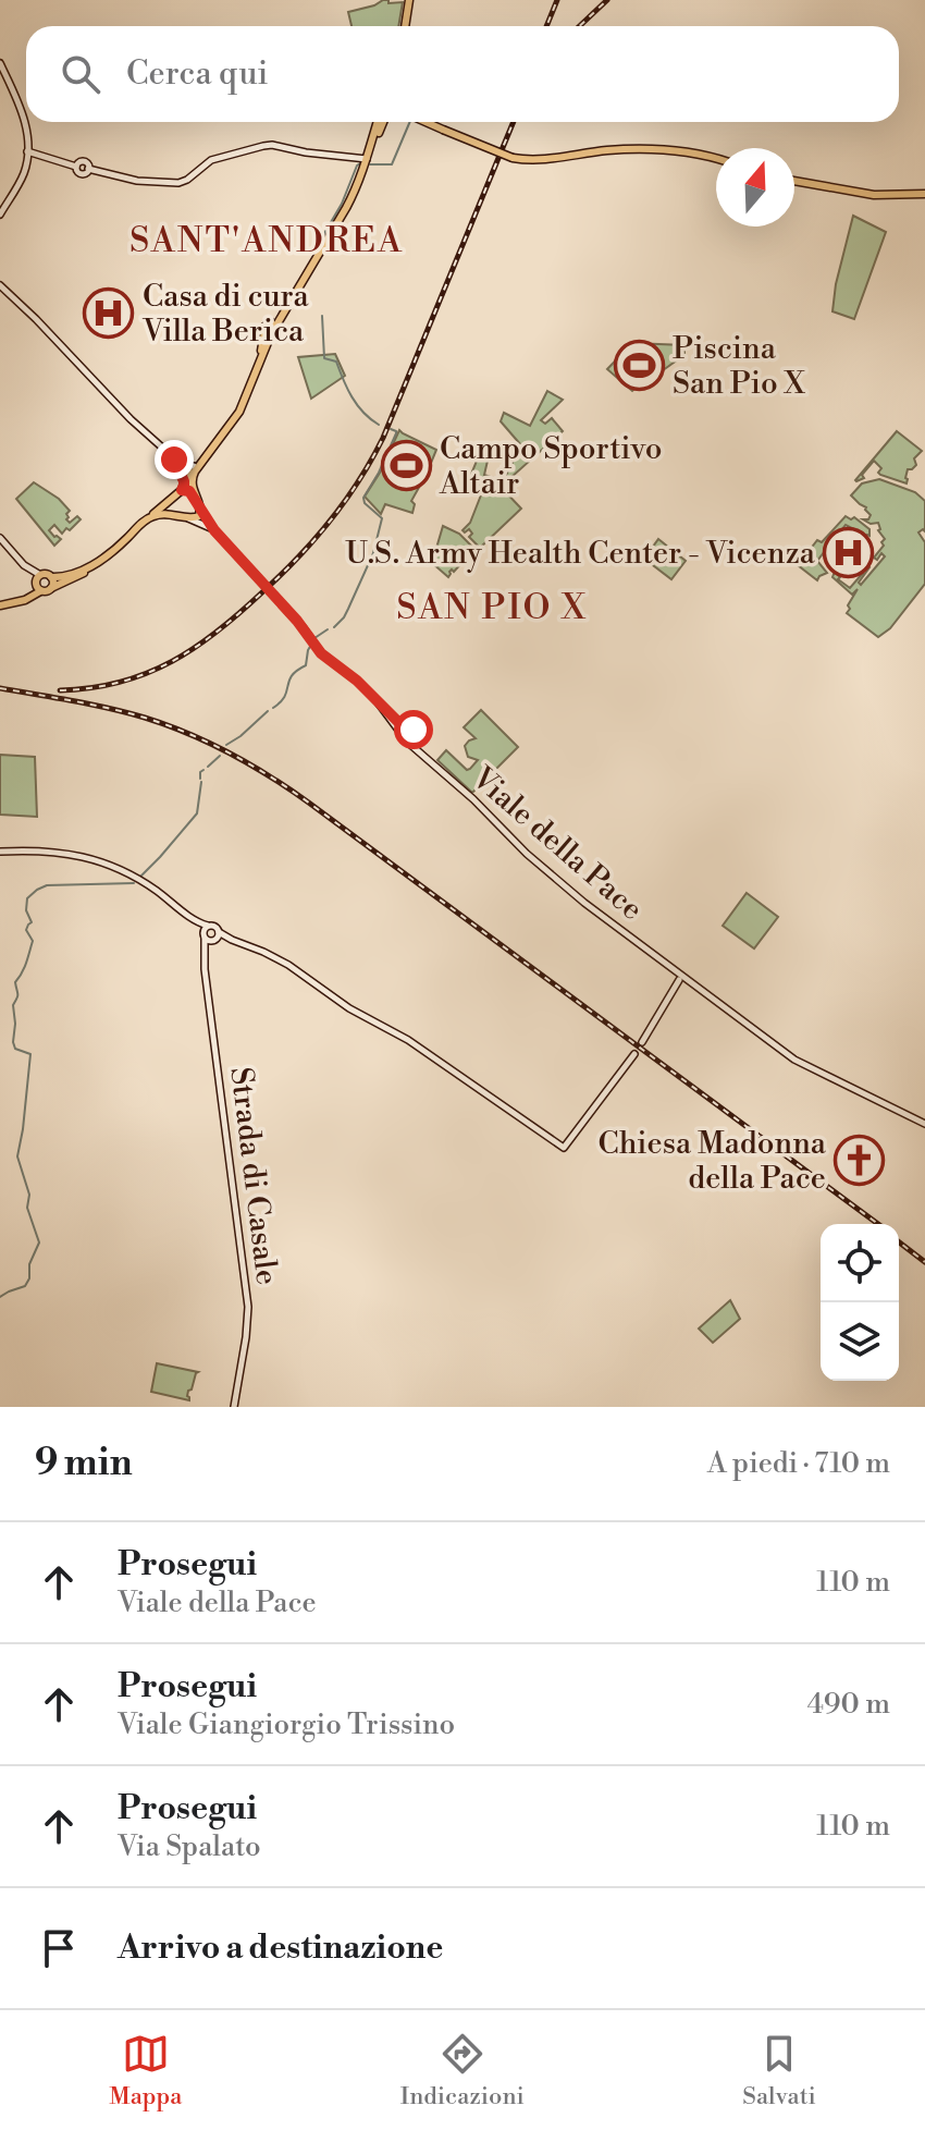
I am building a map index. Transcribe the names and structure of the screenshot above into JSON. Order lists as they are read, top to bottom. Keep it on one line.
{"streets":{"street":["Viale della Pace","Strada di Casale"]},"districts":["SANT'ANDREA","SAN PIO X"],"places":{"hospital":["Casa di cura Villa Berica","U.S. Army Health Center - Vicenza"],"sports":["Piscina San Pio X","Campo Sportivo Altair"],"church":["Chiesa Madonna della Pace"]},"north":"top","page":{"search":"Cerca qui","heading":["9 min","A piedi · 710 m"],"list":[["Prosegui","Viale della Pace","110 m"],["Prosegui","Viale Giangiorgio Trissino","490 m"],["Prosegui","Via Spalato","110 m"],"Arrivo a destinazione"],"nav":["Mappa","Indicazioni","Salvati"]}}
